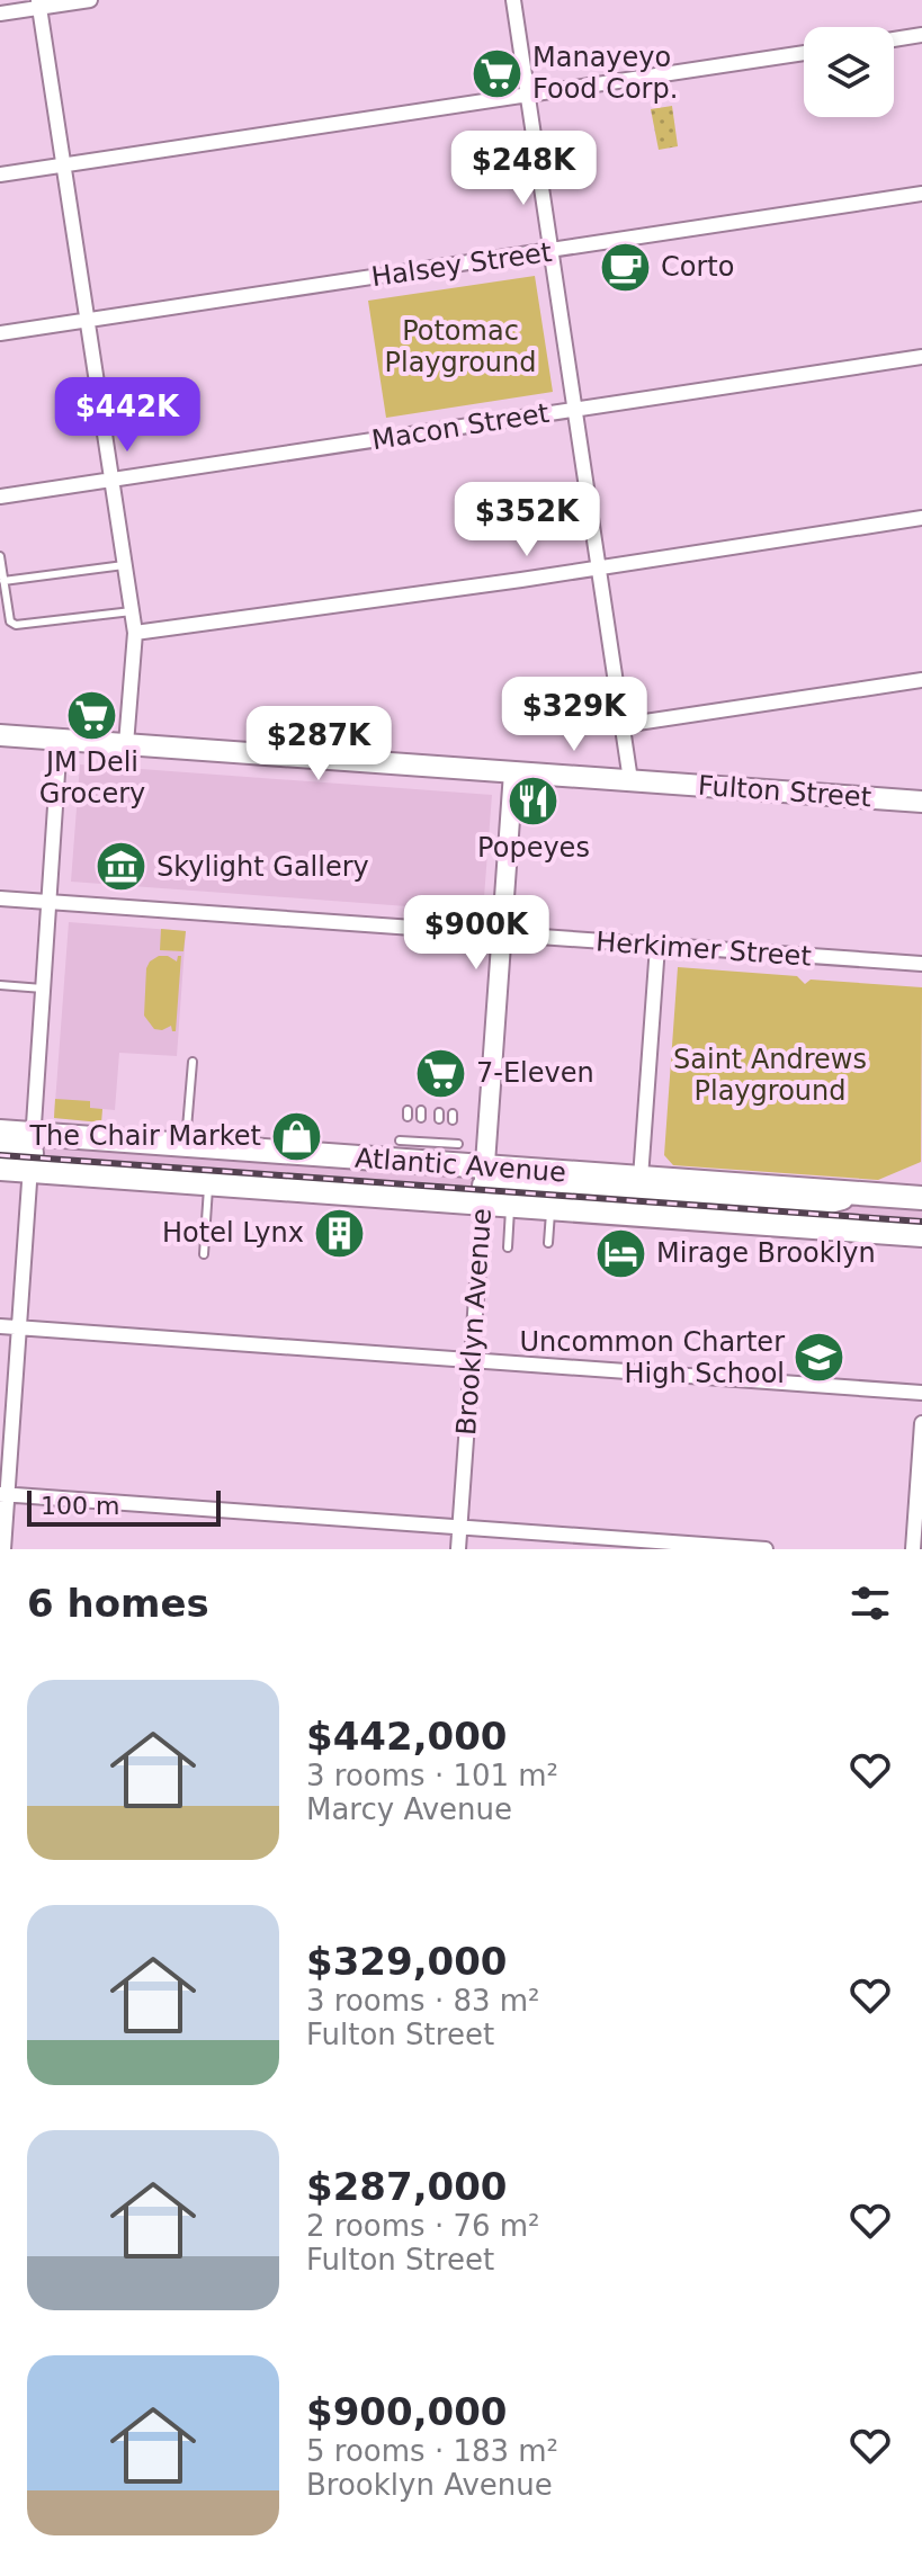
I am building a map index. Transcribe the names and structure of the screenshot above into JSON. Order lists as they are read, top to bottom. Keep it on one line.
{"streets":{"main road":["Fulton Street","Atlantic Avenue"],"street":["Halsey Street","Macon Street","Herkimer Street","Brooklyn Avenue"]},"crossings":[["Fulton Street","Brooklyn Avenue"],["Herkimer Street","Brooklyn Avenue"],["Atlantic Avenue","Brooklyn Avenue"]],"parks":["Potomac Playground","Saint Andrews Playground"],"places":{"supermarket":["Manayeyo Food Corp.","JM Deli Grocery","7-Eleven"],"cafe":["Corto"],"restaurant":["Popeyes"],"museum":["Skylight Gallery"],"shop":["The Chair Market"],"building":["Hotel Lynx"],"hotel":["Mirage Brooklyn"],"school or university":["Uncommon Charter High School"]},"scale_bar":"100 m","page":{"price":["$248K","$442K","$352K","$329K","$287K","$900K"],"scale":"100 m","heading":"6 homes","list":[{"name":"$442,000","note":"3 rooms · 101 m² · Marcy Avenue"},{"name":"$329,000","note":"3 rooms · 83 m² · Fulton Street"},{"name":"$287,000","note":"2 rooms · 76 m² · Fulton Street"},{"name":"$900,000","note":"5 rooms · 183 m² · Brooklyn Avenue"}]}}
